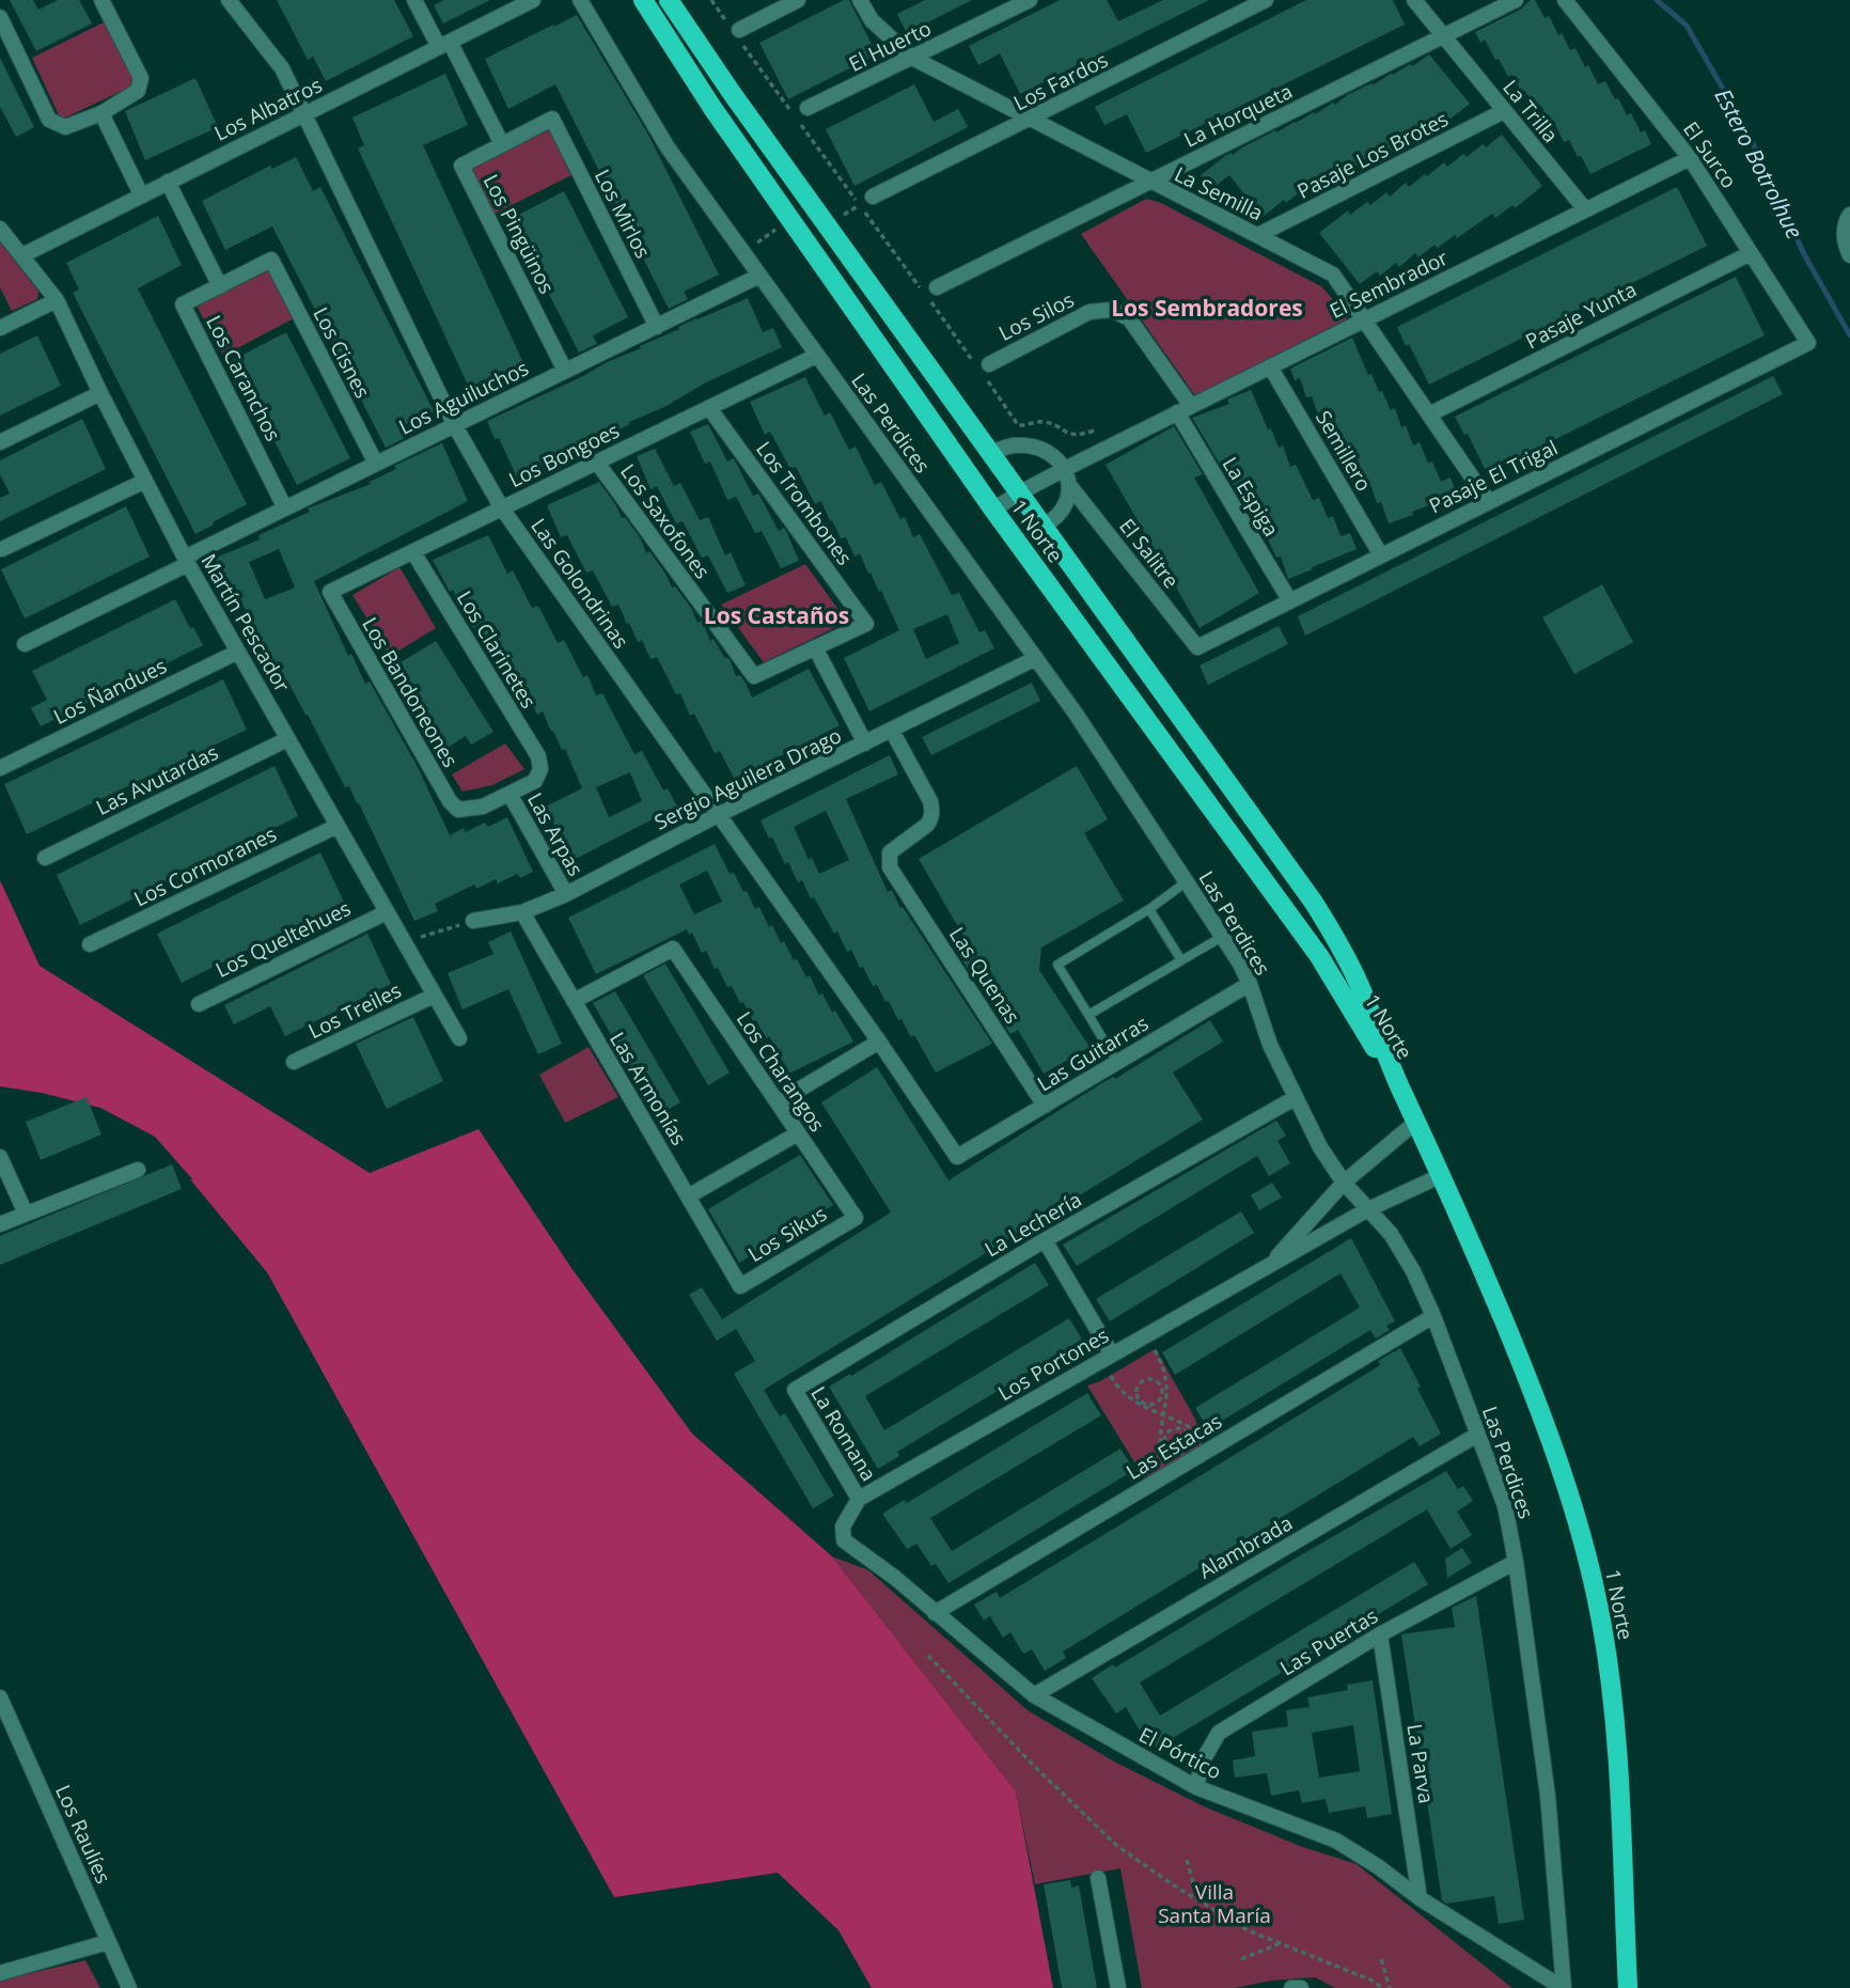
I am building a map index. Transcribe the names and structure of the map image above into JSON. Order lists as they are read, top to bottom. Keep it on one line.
{"streets":{"main road":["1 Norte"],"street":["El Huerto","Los Fardos","Los Albatros","La Trilla","La Horqueta","Pasaje Los Brotes","El Surco","La Semilla","Los Mirlos","Los Pingüinos","El Sembrador","Pasaje Yunta","Los Silos","Los Cisnes","Los Caranchos","Los Aguiluchos","Las Perdices","Semillero","Los Bongoes","Pasaje El Trigal","La Espiga","Los Trombones","Los Saxofones","El Salitre","Las Golondrinas","Martín Pescador","Los Clarinetes","Los Ñandues","Los Bandoneones","Sergio Aguilera Drago","Las Avutardas","Las Arpas","Los Cormoranes","Los Queltehues","Las Quenas","Los Treiles","Las Guitarras","Los Charangos","Las Armonías","La Lechería","Los Sikus","Los Portones","La Romana","Las Estacas","Alambrada","Las Puertas","El Pórtico","La Parva","Los Raulíes"]},"crossings":[["El Huerto","La Semilla"],["Los Fardos","La Semilla"],["Los Albatros","Los Caranchos"],["Los Albatros","Las Golondrinas"],["Los Albatros","Martín Pescador"],["La Trilla","La Horqueta"],["La Trilla","Pasaje Los Brotes"],["La Trilla","El Sembrador"],["La Horqueta","La Semilla"],["Pasaje Los Brotes","La Semilla"],["El Surco","El Sembrador"],["El Surco","Pasaje Yunta"],["El Surco","Pasaje El Trigal"],["La Semilla","El Sembrador"],["La Semilla","Pasaje Yunta"],["La Semilla","Pasaje El Trigal"],["Los Mirlos","Los Pingüinos"],["Los Mirlos","Los Aguiluchos"],["Los Pingüinos","Los Aguiluchos"],["El Sembrador","Los Silos"],["El Sembrador","Semillero"],["El Sembrador","La Espiga"],["El Sembrador","1 Norte"],["Los Silos","La Espiga"],["Los Cisnes","Los Caranchos"],["Los Cisnes","Los Aguiluchos"],["Los Caranchos","Los Aguiluchos"],["Los Aguiluchos","Las Perdices"],["Los Aguiluchos","Las Golondrinas"],["Los Aguiluchos","Martín Pescador"],["Las Perdices","Los Bongoes"],["Las Perdices","Sergio Aguilera Drago"],["Las Perdices","Las Guitarras"],["Las Perdices","La Lechería"],["Las Perdices","Los Portones"],["Las Perdices","Las Estacas"],["Las Perdices","Alambrada"],["Las Perdices","Las Puertas"],["Las Perdices","El Pórtico"],["Semillero","Pasaje El Trigal"],["Los Bongoes","Los Trombones"],["Los Bongoes","Los Saxofones"],["Los Bongoes","Las Golondrinas"],["Los Bongoes","Los Clarinetes"],["Los Bongoes","Los Bandoneones"],["Pasaje El Trigal","La Espiga"],["Pasaje El Trigal","El Salitre"],["Los Trombones","Los Saxofones"],["1 Norte","Los Portones"],["Las Golondrinas","Sergio Aguilera Drago"],["Las Golondrinas","Las Guitarras"],["Martín Pescador","Los Ñandues"],["Martín Pescador","Las Avutardas"],["Martín Pescador","Los Cormoranes"],["Martín Pescador","Los Queltehues"],["Martín Pescador","Los Treiles"],["Los Clarinetes","Los Bandoneones"],["Los Clarinetes","Las Arpas"],["Los Bandoneones","Las Arpas"],["Sergio Aguilera Drago","Las Arpas"],["Sergio Aguilera Drago","Las Quenas"],["Sergio Aguilera Drago","Las Armonías"],["Las Quenas","Las Guitarras"],["Los Charangos","Las Armonías"],["Los Charangos","Los Sikus"],["Las Armonías","Los Sikus"],["La Lechería","La Romana"],["Los Portones","La Romana"],["Los Portones","El Pórtico"],["La Romana","El Pórtico"],["Las Estacas","El Pórtico"],["Alambrada","El Pórtico"],["Las Puertas","El Pórtico"],["Las Puertas","La Parva"],["El Pórtico","La Parva"]],"districts":["Los Sembradores","Los Castaños"],"water":["Estero Botrolhue"],"parks":["Villa Santa María"]}
